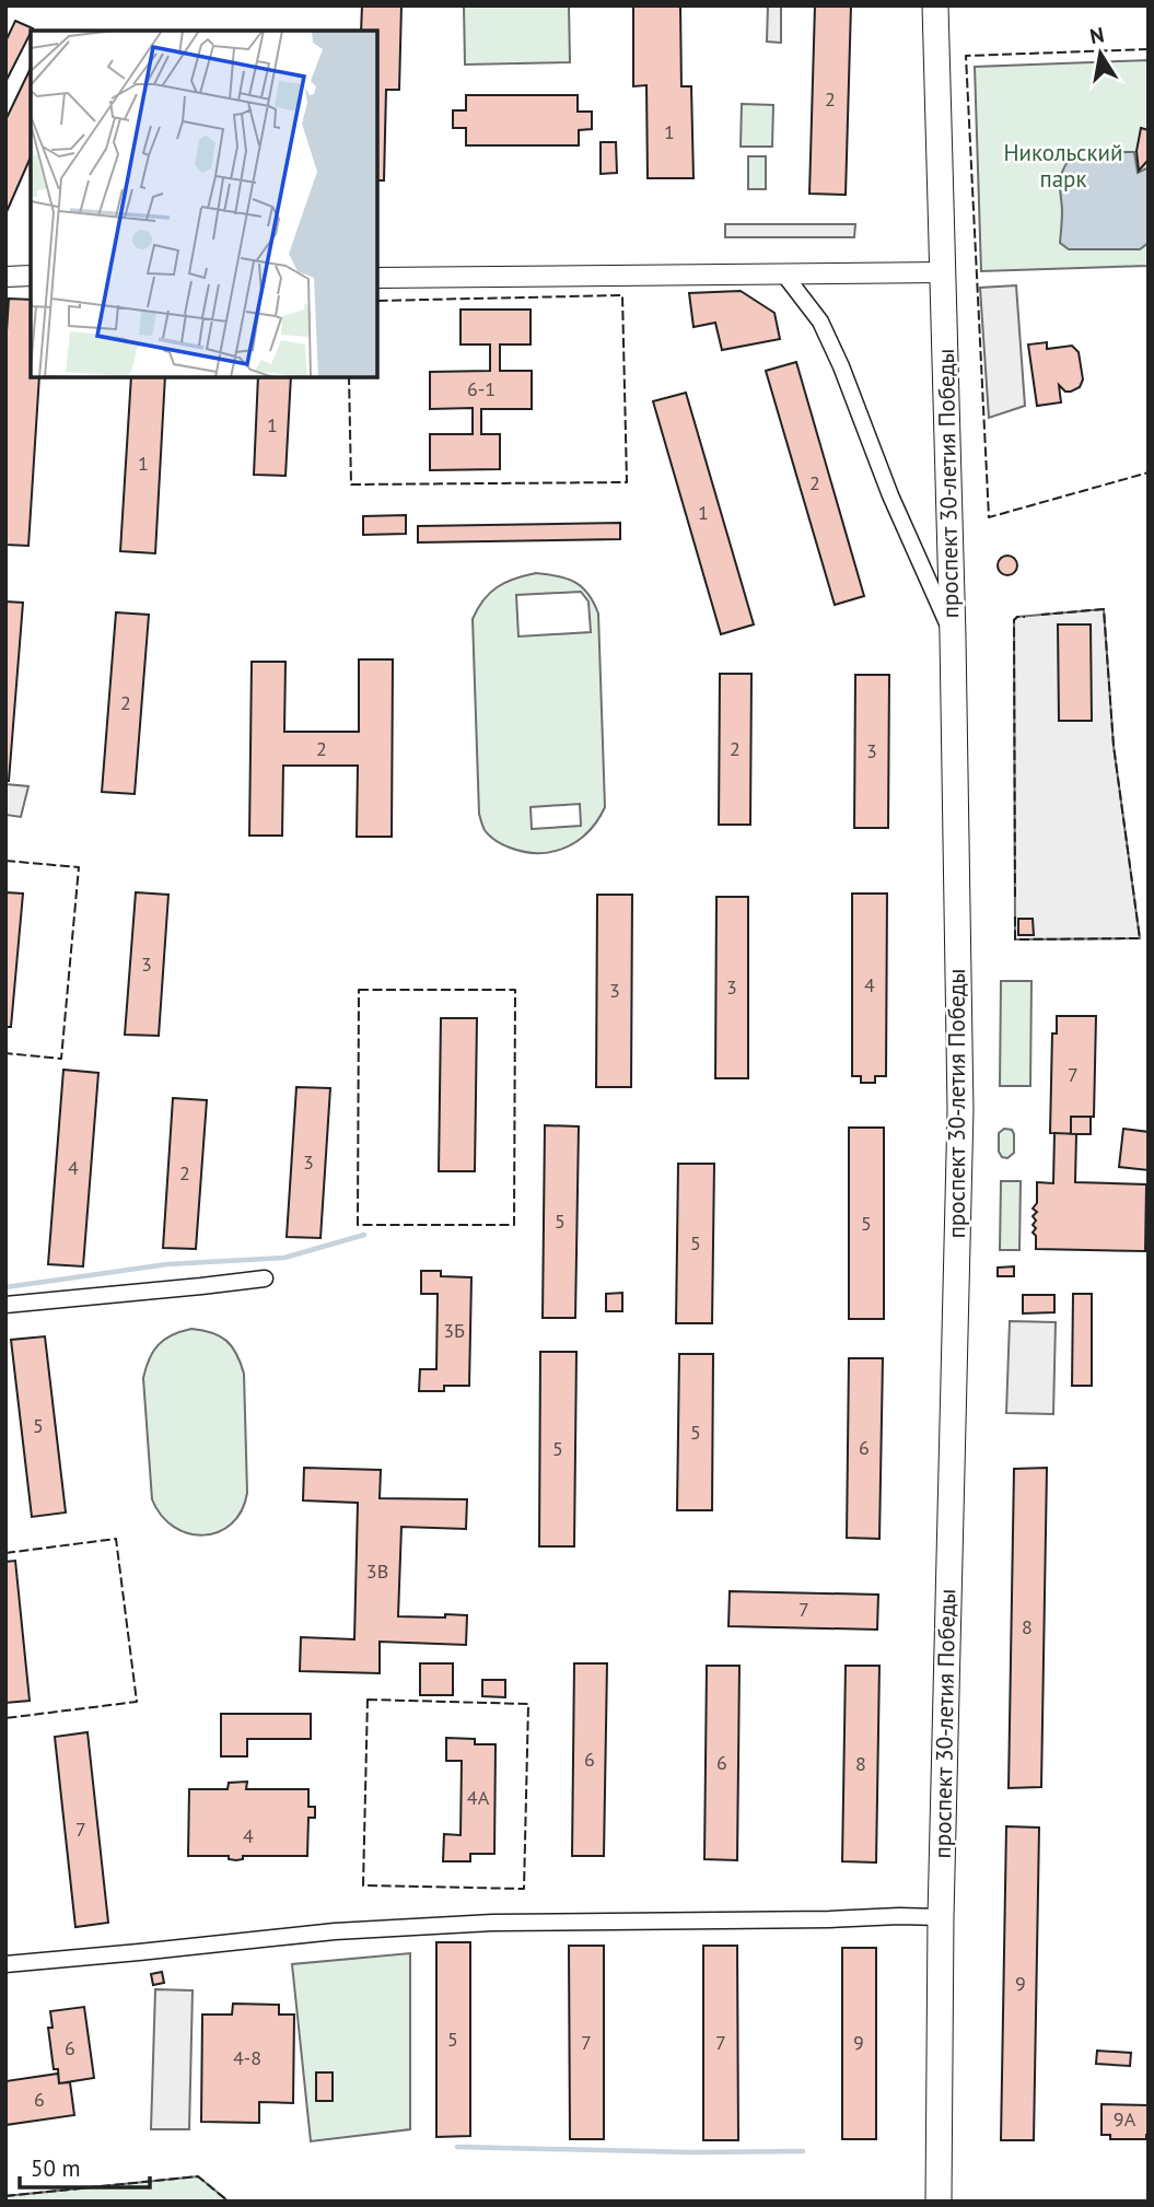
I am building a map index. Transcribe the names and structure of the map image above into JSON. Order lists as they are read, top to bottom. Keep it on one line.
{"streets":{"main road":["проспект 30-летия Победы"]},"parks":["Никольский парк"],"house_numbers":["2","1","6-1","1","1","2","1","2","2","2","3","3","4","3","3","7","3","4","2","5","5","5","3Б","5","5","6","5","3В","7","8","6","6","8","4А","7","4","9","5","7","7","9","6","4-8","6","9А"],"scale_bar":"50 m","north":"top"}
